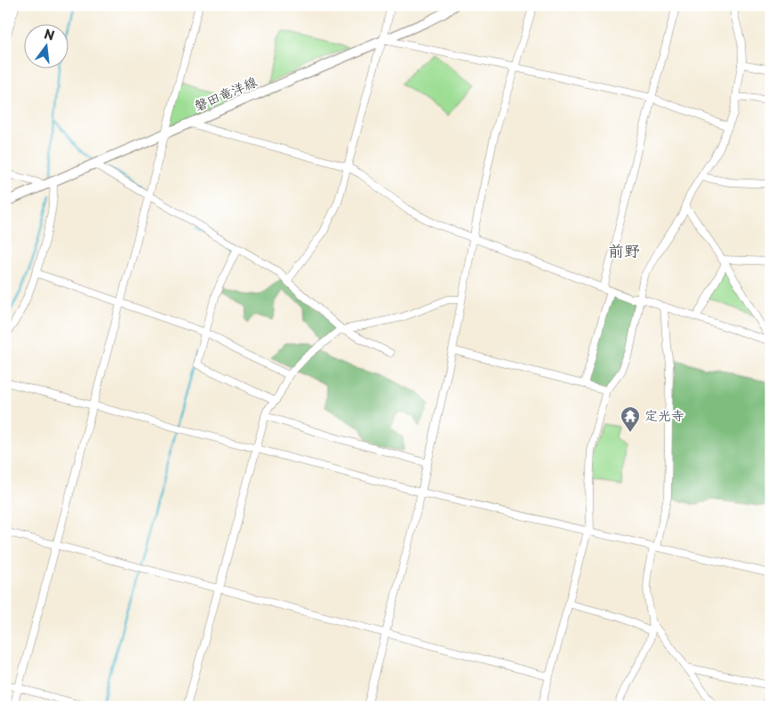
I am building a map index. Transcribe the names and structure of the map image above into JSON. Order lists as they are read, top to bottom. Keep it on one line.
{"streets":{"main road":["磐田竜洋線"]},"districts":["前野"],"places":{"temple":["定光寺"]},"north":"top"}
